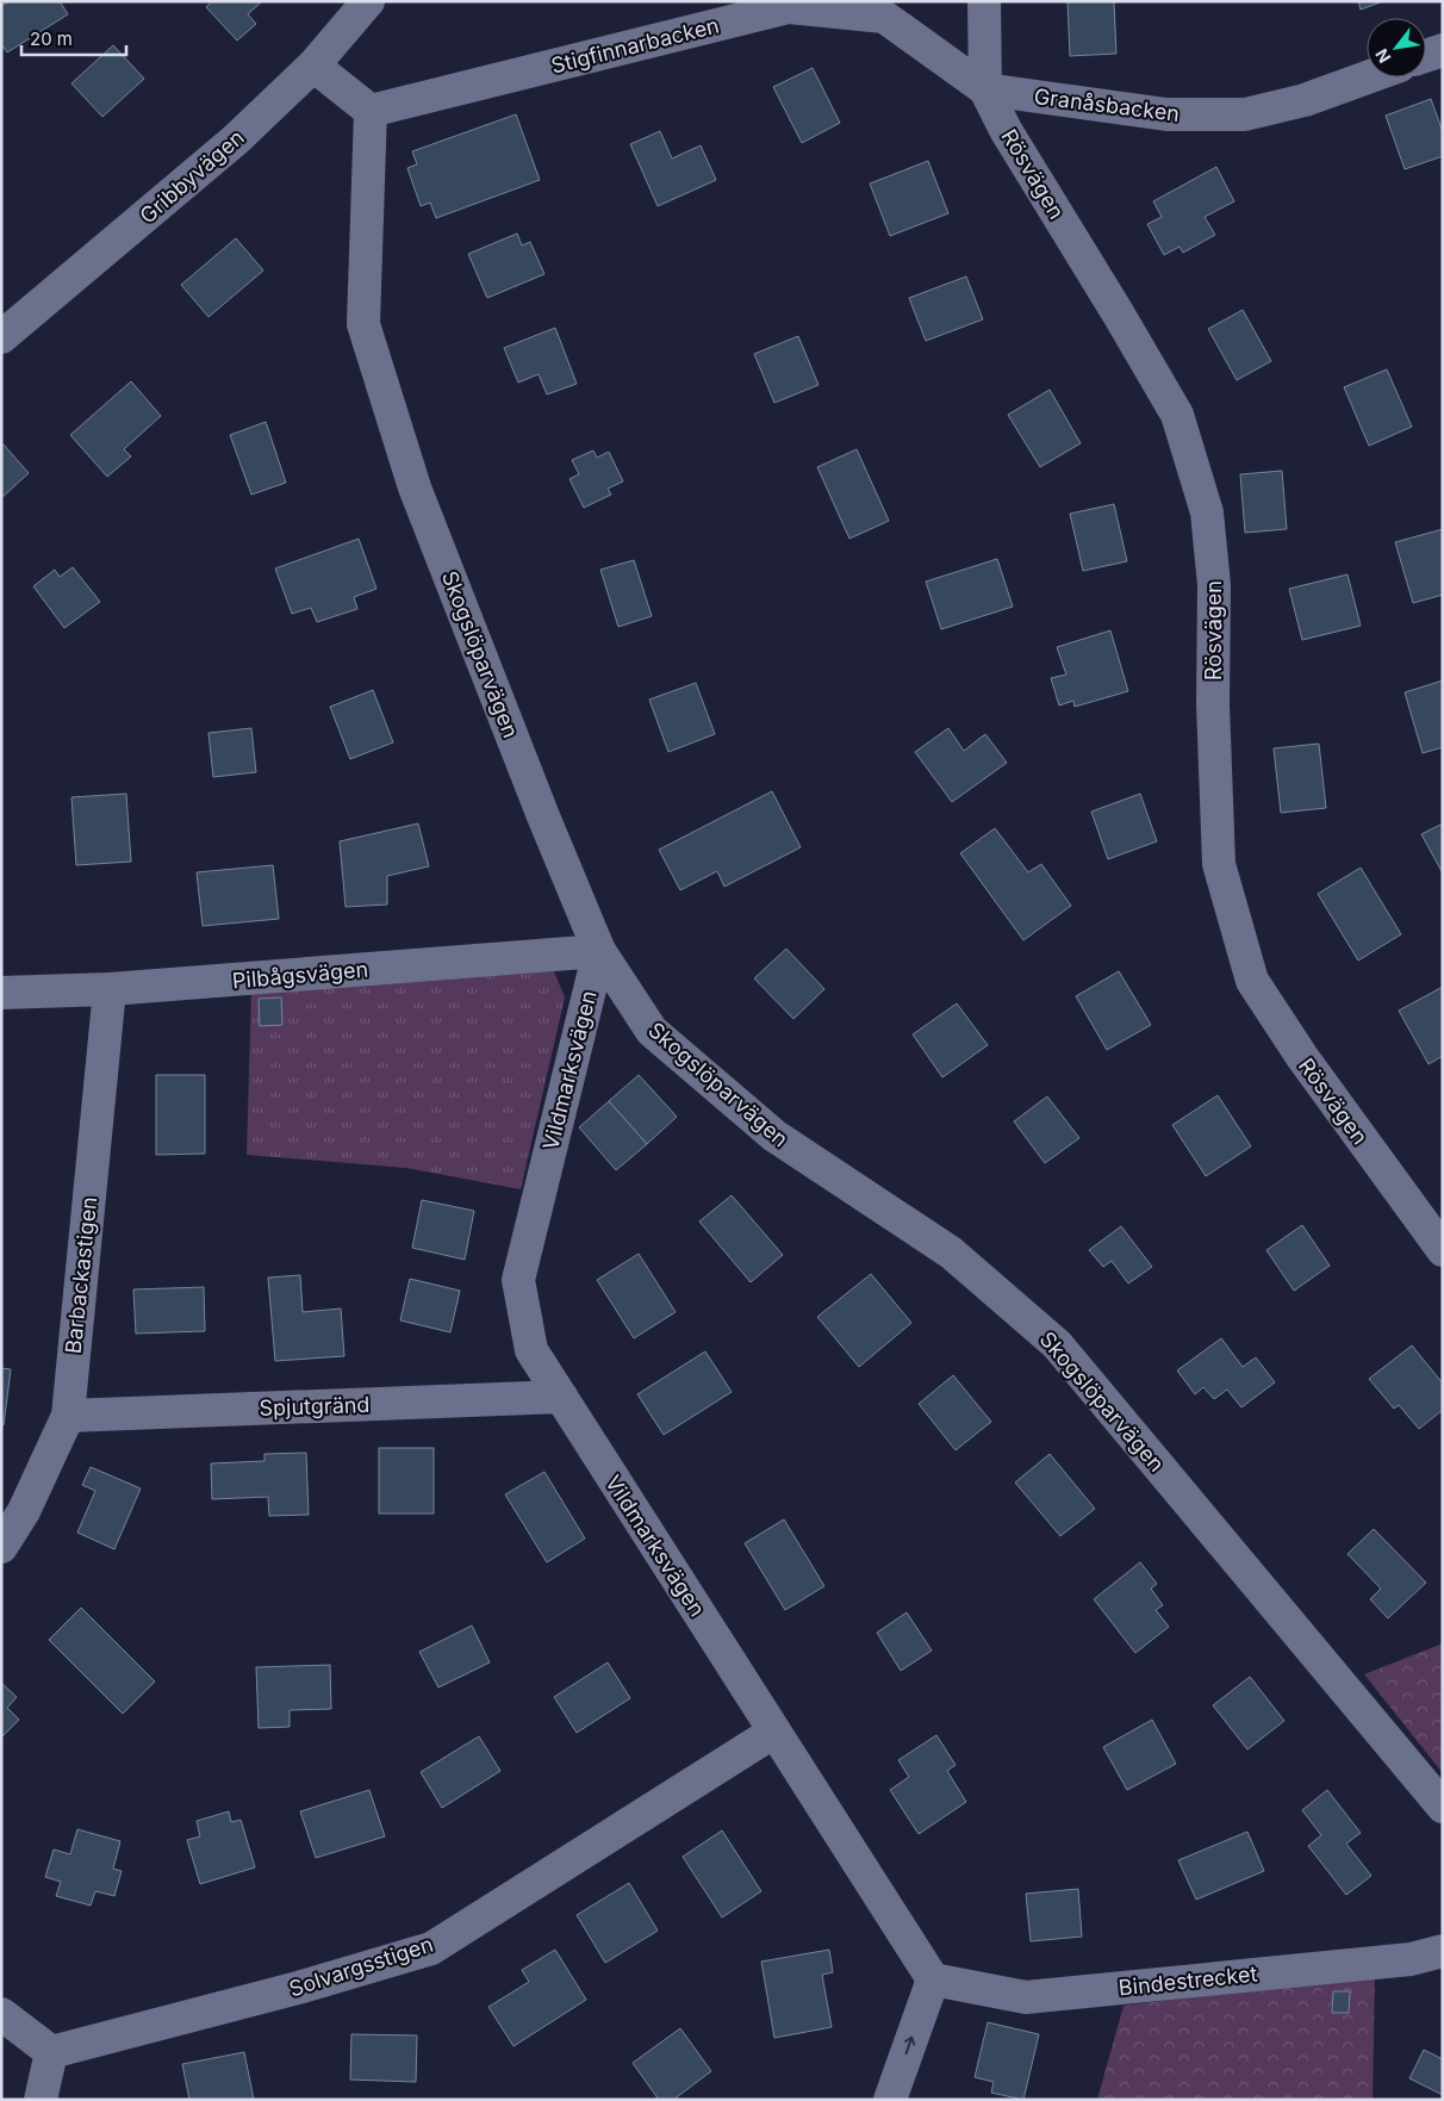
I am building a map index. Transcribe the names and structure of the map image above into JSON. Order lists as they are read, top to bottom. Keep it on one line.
{"streets":{"street":["Stigfinnarbacken","Granåsbacken","Rösvägen","Gribbyvägen","Skogslöparvägen","Pilbågsvägen","Vildmarksvägen","Barbackastigen","Spjutgränd","Solvargsstigen","Bindestrecket"]},"crossings":[["Stigfinnarbacken","Granåsbacken"],["Stigfinnarbacken","Rösvägen"],["Stigfinnarbacken","Skogslöparvägen"],["Granåsbacken","Rösvägen"],["Skogslöparvägen","Pilbågsvägen"],["Skogslöparvägen","Vildmarksvägen"],["Pilbågsvägen","Vildmarksvägen"],["Pilbågsvägen","Barbackastigen"],["Vildmarksvägen","Spjutgränd"],["Vildmarksvägen","Solvargsstigen"],["Vildmarksvägen","Bindestrecket"],["Barbackastigen","Spjutgränd"]],"scale_bar":"20 m","north":"bottom left"}
